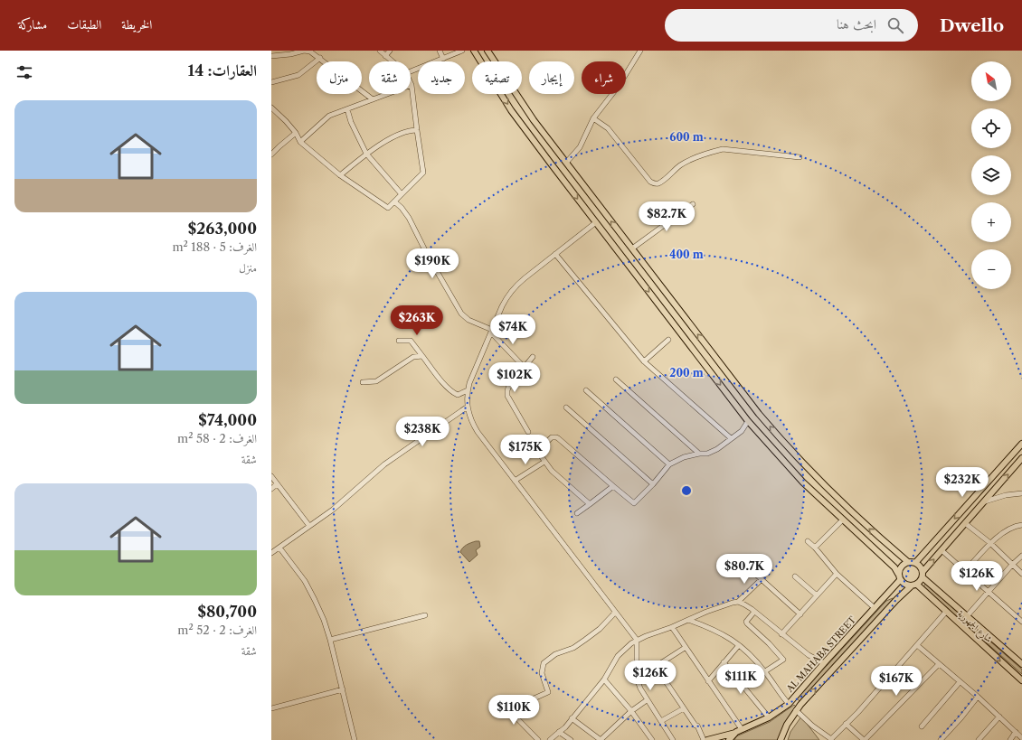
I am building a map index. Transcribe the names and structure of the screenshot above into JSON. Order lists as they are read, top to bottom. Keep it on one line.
{"streets":{"main road":["شارع الجمهورية","AL MAHABA STREET"]},"crossings":[["شارع الجمهورية","AL MAHABA STREET"]],"north":"top left","page":{"header":"Dwello","search":"ابحث هنا","nav":["الخريطة","الطبقات","مشاركة"],"heading":"العقارات: 14","map_buttons":["+","−"],"chip":["شراء","إيجار","تصفية","جديد","شقة","منزل"],"list":[{"name":"$263,000","note":"الغرف: 5 · 188 m² · منزل"},{"name":"$74,000","note":"الغرف: 2 · 58 m² · شقة"},{"name":"$80,700","note":"الغرف: 2 · 52 m² · شقة"}],"price":["$82.7K","$190K","$263K","$74K","$102K","$238K","$175K","$232K","$80.7K","$126K","$126K","$111K","$167K","$110K"]},"rings":["600 m","400 m","200 m"]}
